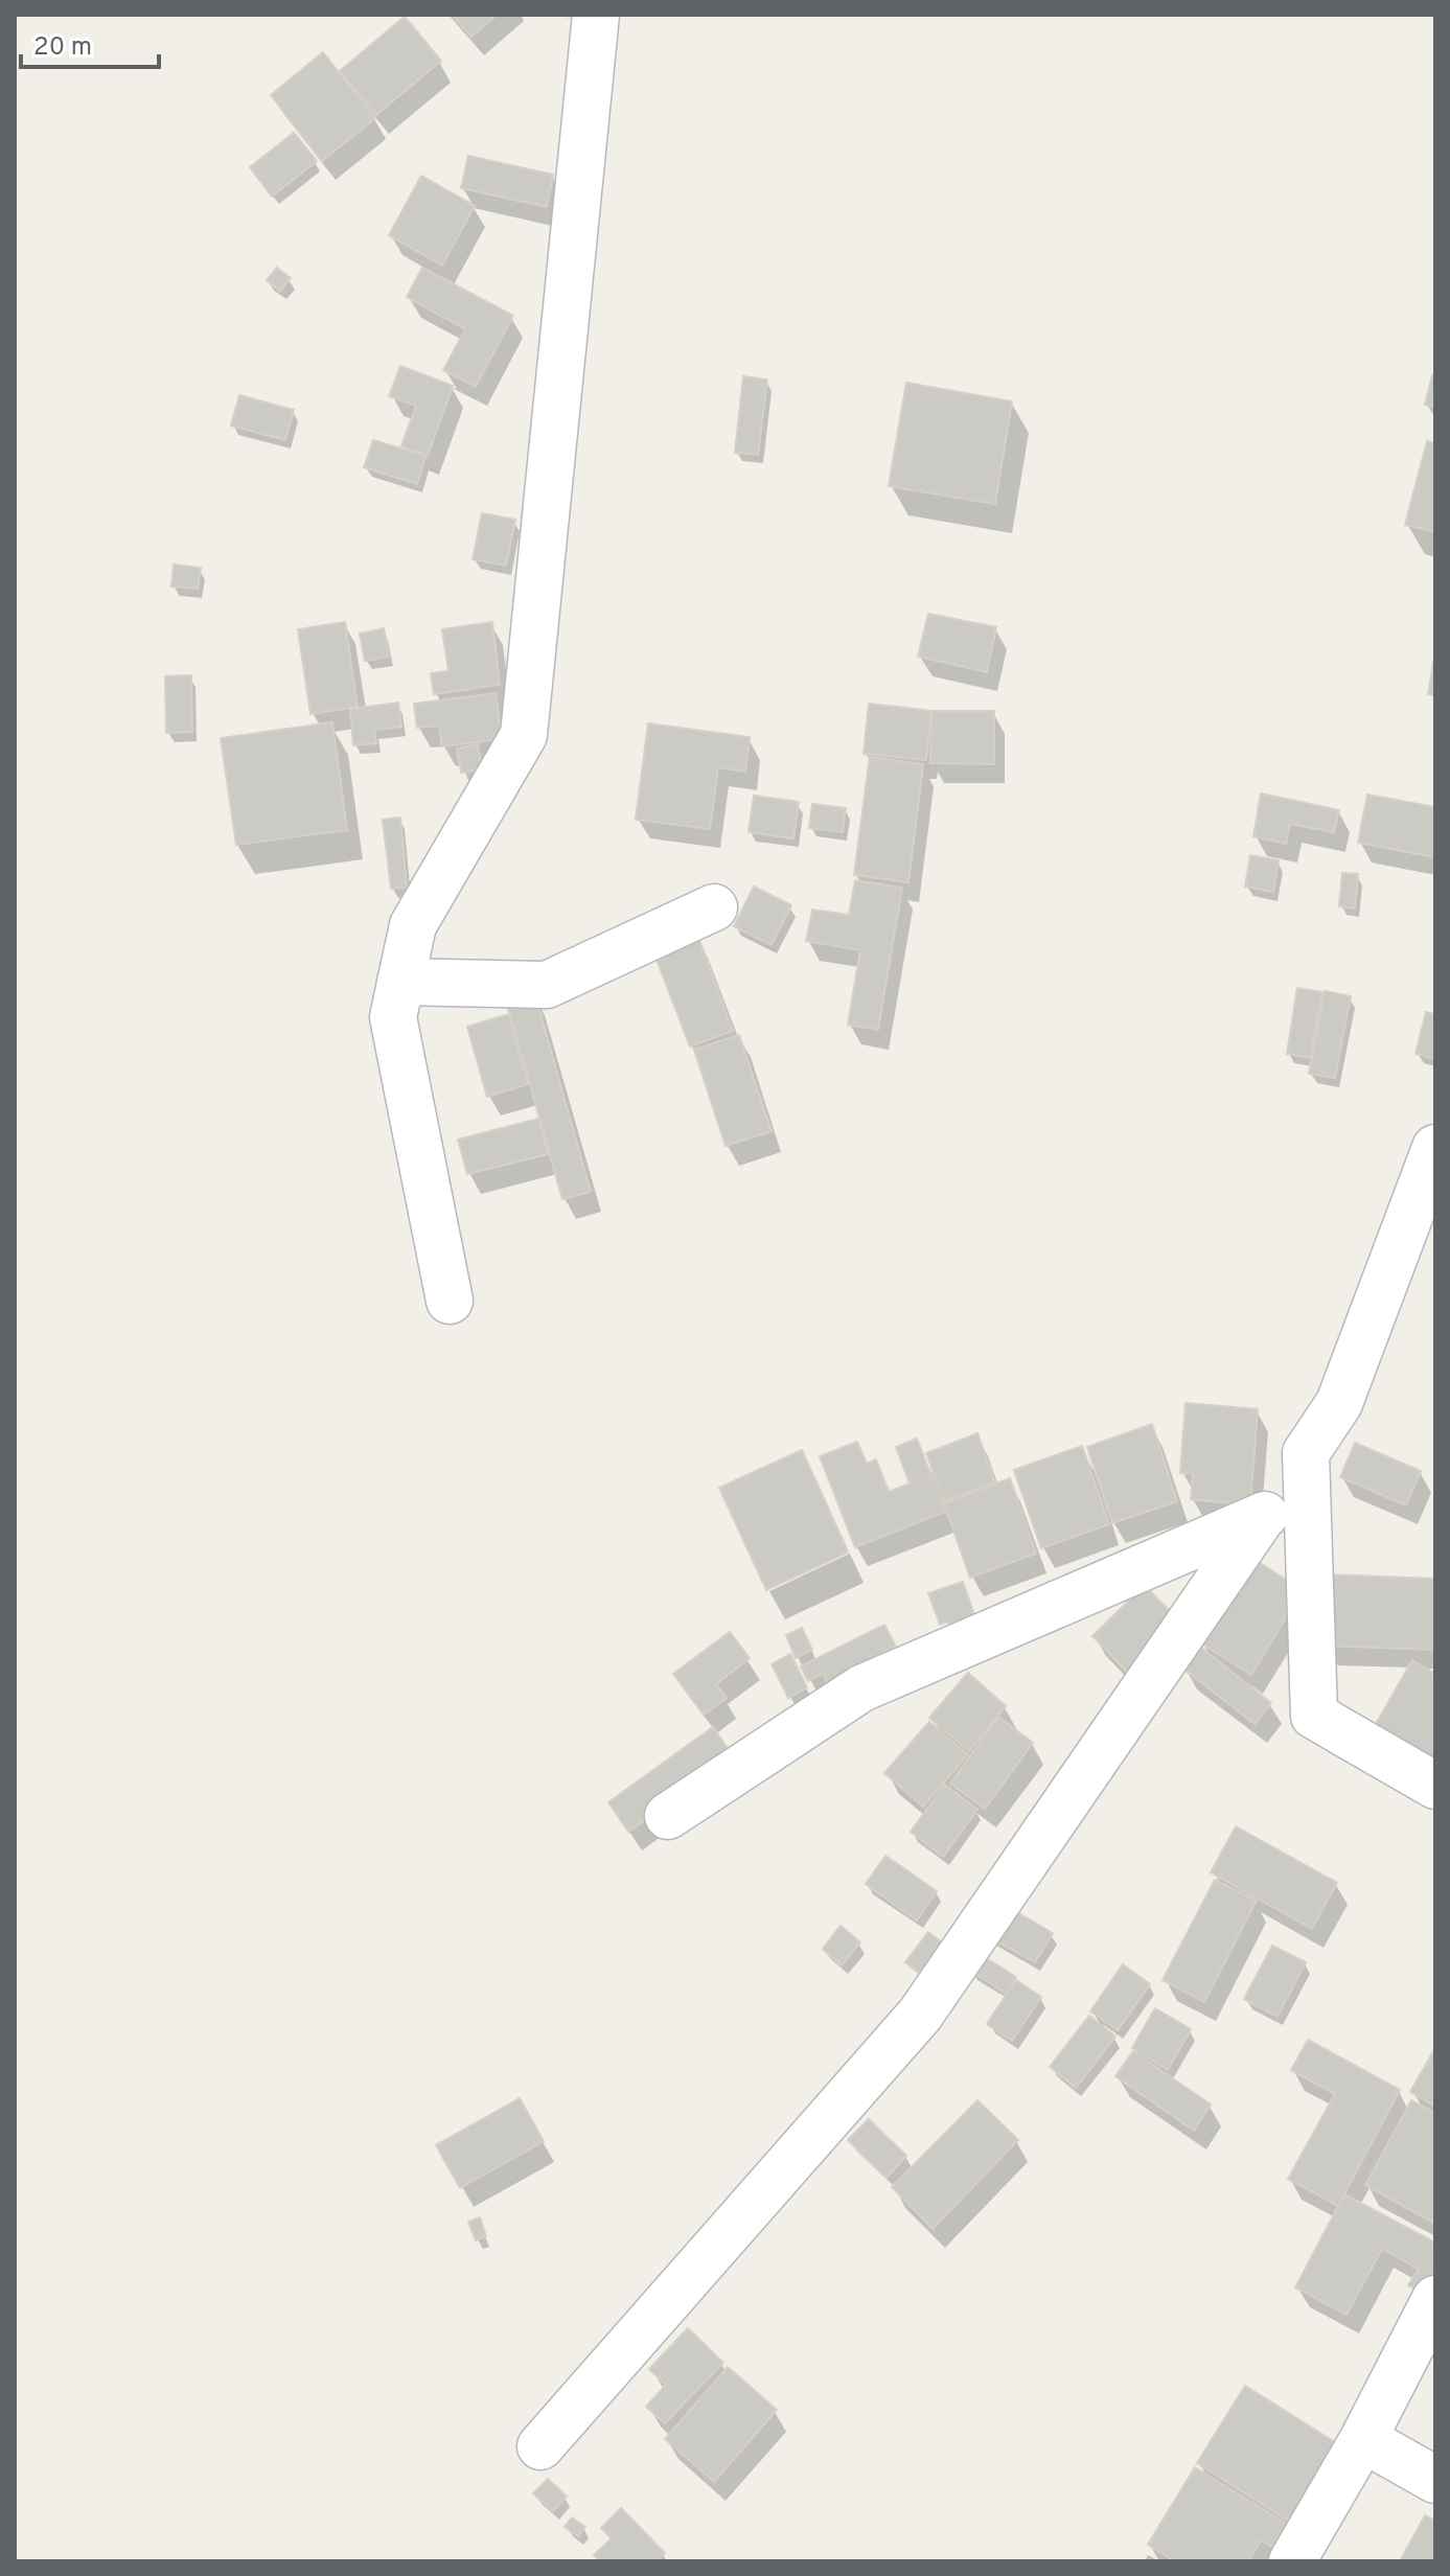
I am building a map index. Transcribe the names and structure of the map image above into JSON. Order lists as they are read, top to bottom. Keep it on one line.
{"scale_bar":"20 m"}
